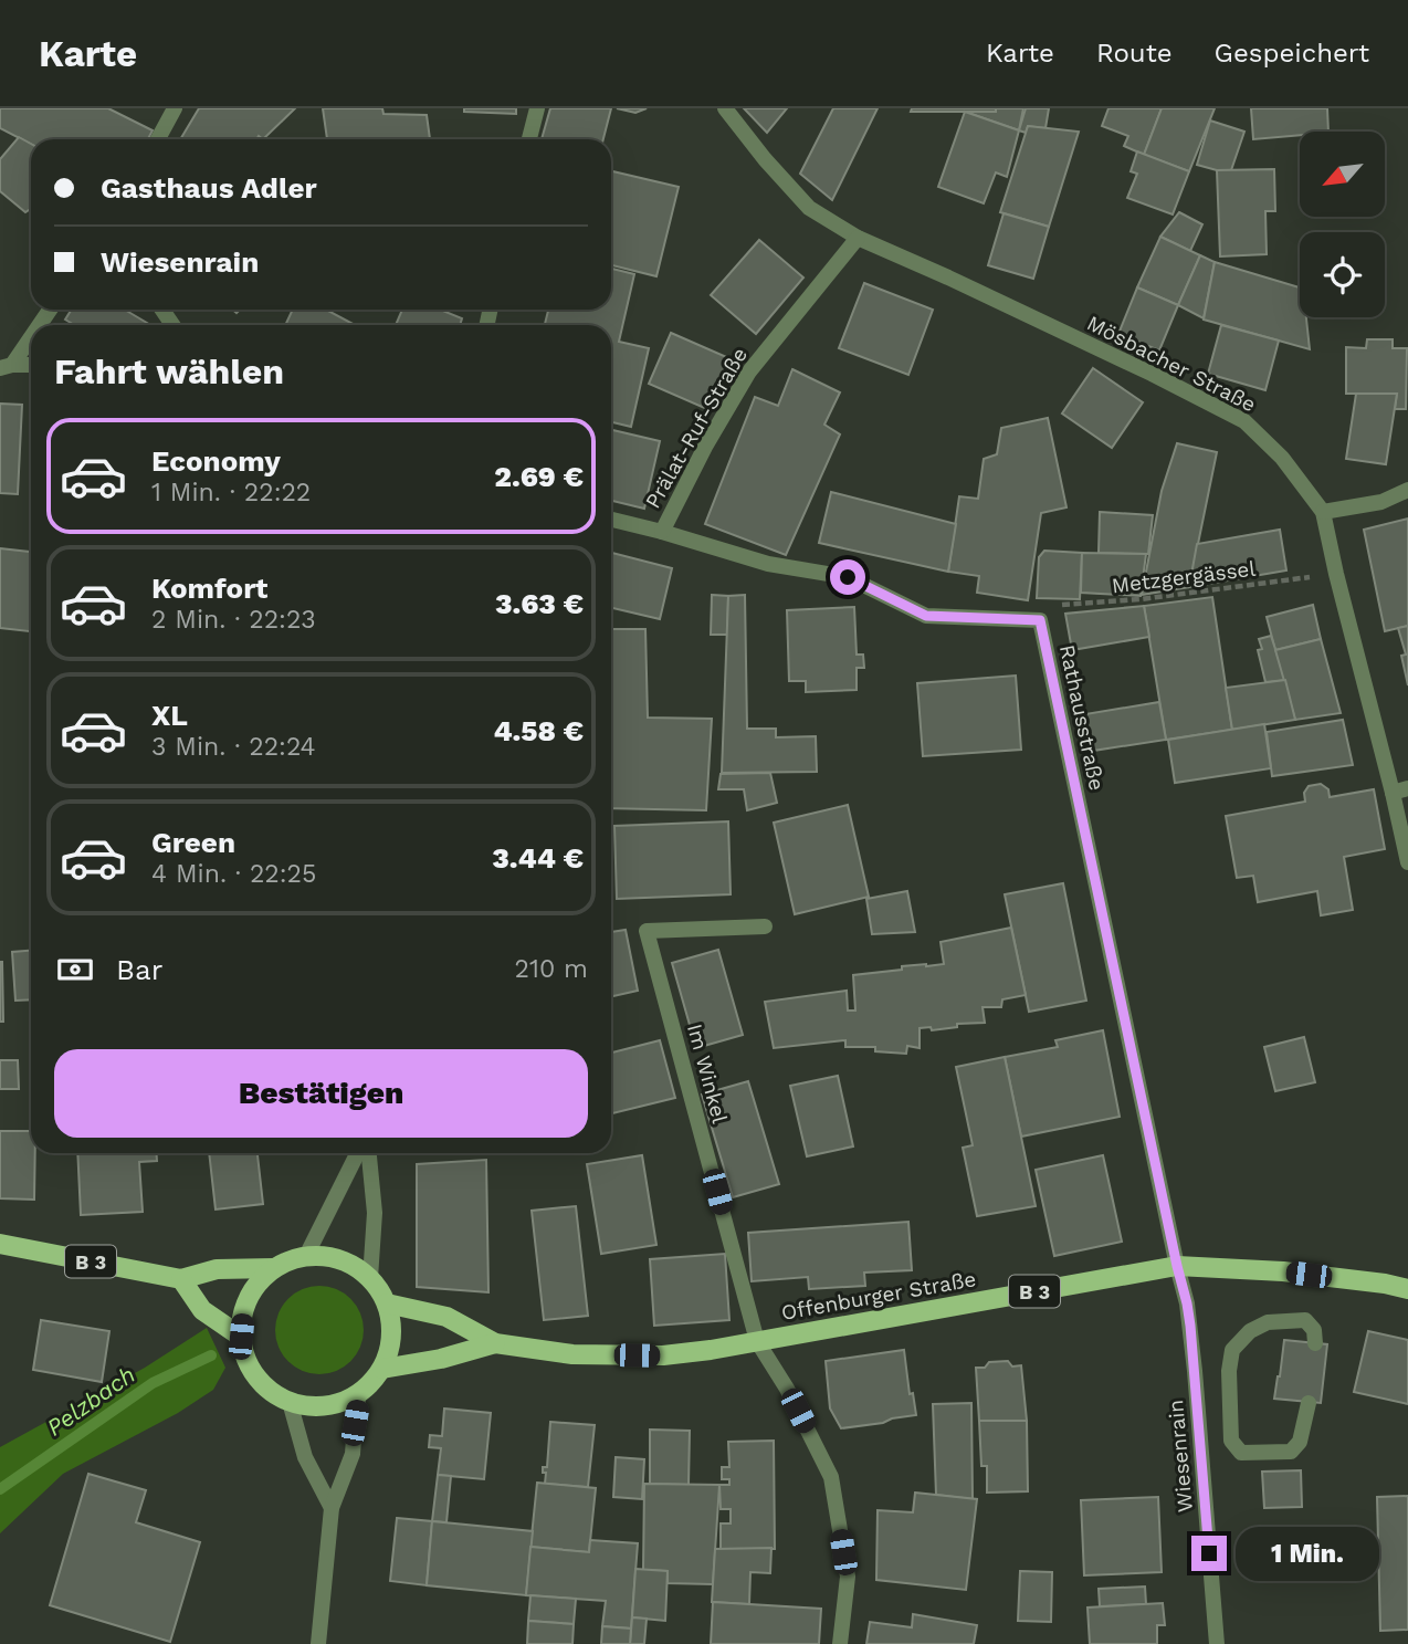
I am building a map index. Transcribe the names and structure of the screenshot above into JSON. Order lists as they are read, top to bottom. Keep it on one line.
{"streets":{"main road":["B 3","Offenburger Straße"],"street":["Mösbacher Straße","Prälat-Ruf-Straße","Rathausstraße","Im Winkel","Wiesenrain"],"path":["Metzgergässel"]},"crossings":[["Mösbacher Straße","Prälat-Ruf-Straße"],["Mösbacher Straße","Metzgergässel"],["Prälat-Ruf-Straße","Rathausstraße"],["Metzgergässel","Rathausstraße"],["Rathausstraße","Offenburger Straße"],["Rathausstraße","Wiesenrain"],["Im Winkel","Offenburger Straße"],["B 3","Offenburger Straße"],["Offenburger Straße","Wiesenrain"]],"water":["Pelzbach"],"north":"bottom left","page":{"header":"Karte","nav":["Karte","Route","Gespeichert"],"banner":["Gasthaus Adler","Wiesenrain"],"heading":"Fahrt wählen","list":[{"name":"Economy","note":"1 Min. · 22:22","value":"2.69 €"},{"name":"Komfort","note":"2 Min. · 22:23","value":"3.63 €"},{"name":"XL","note":"3 Min. · 22:24","value":"4.58 €"},{"name":"Green","note":"4 Min. · 22:25","value":"3.44 €"}],"pay":["Bar","210 m"],"buttons":"Bestätigen","bubble":"1 Min."}}
